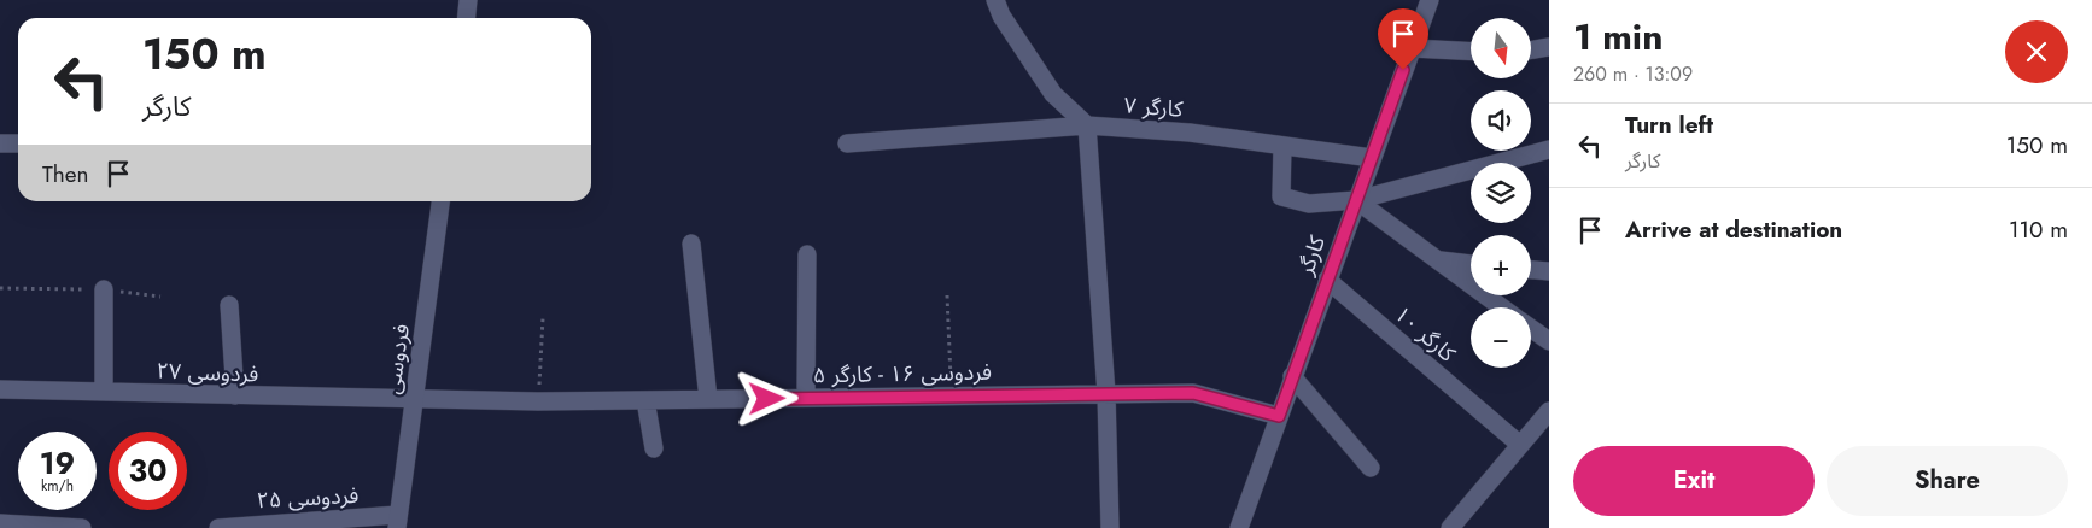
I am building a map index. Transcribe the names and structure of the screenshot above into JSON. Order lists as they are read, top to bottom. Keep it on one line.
{"streets":{"street":["کارگر ۷","کارگر","کارگر ۱۰","فردوسی","فردوسی ۲۷","فردوسی ۱۶ - کارگر ۵","فردوسی ۲۵"]},"crossings":[["کارگر ۷","کارگر"],["کارگر","کارگر ۱۰"],["کارگر","فردوسی ۱۶ - کارگر ۵"],["فردوسی","فردوسی ۲۷"],["فردوسی","فردوسی ۱۶ - کارگر ۵"],["فردوسی","فردوسی ۲۵"],["فردوسی ۲۷","فردوسی ۱۶ - کارگر ۵"]],"north":"bottom","page":{"heading":["1 min","260 m · 13:09"],"map_buttons":["+","−"],"turn":["150 m","کارگر"],"list":[{"name":"Turn left","note":"کارگر","value":"150 m"},{"name":"Arrive at destination","value":"110 m"}],"then":"Then","speed":"19 km/h","limit":"30","buttons":["Exit","Share"]}}
